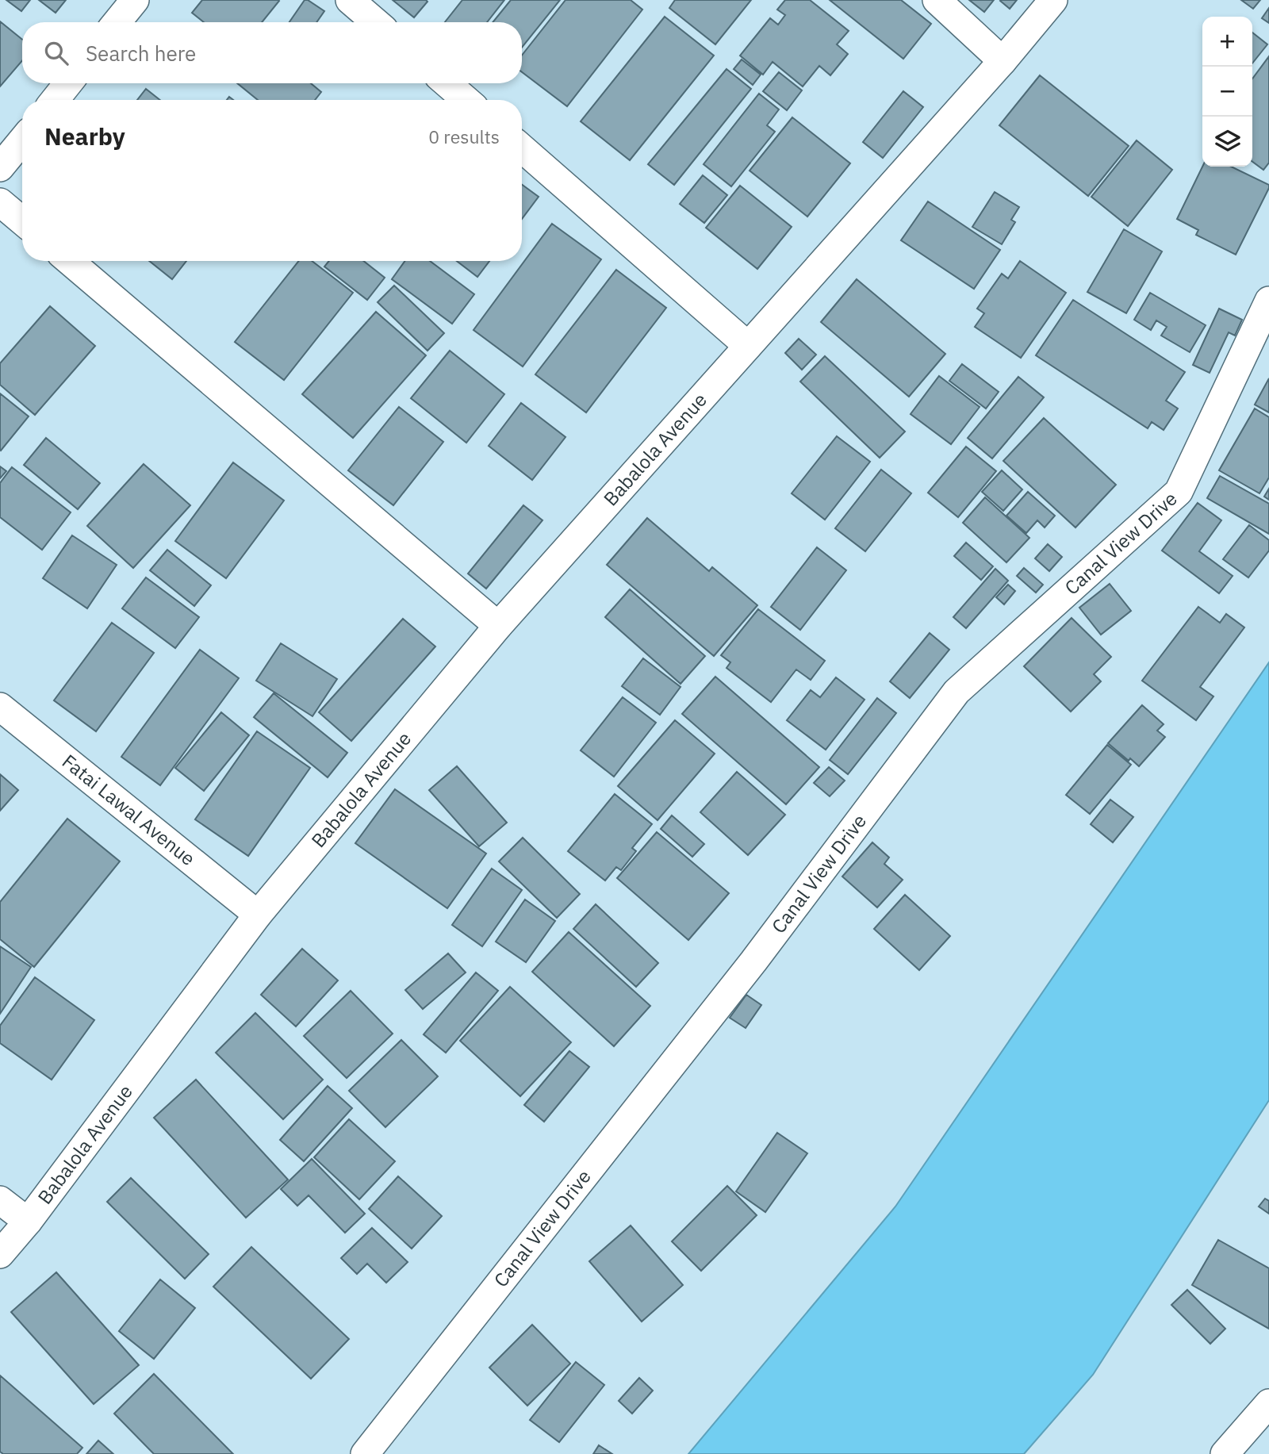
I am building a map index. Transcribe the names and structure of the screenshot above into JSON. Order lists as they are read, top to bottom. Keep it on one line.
{"streets":{"street":["Babalola Avenue","Canal View Drive","Fatai Lawal Avenue"]},"crossings":[["Babalola Avenue","Fatai Lawal Avenue"]],"page":{"map_buttons":["+","−"],"search":"Search here","heading":["Nearby","0 results"]}}
